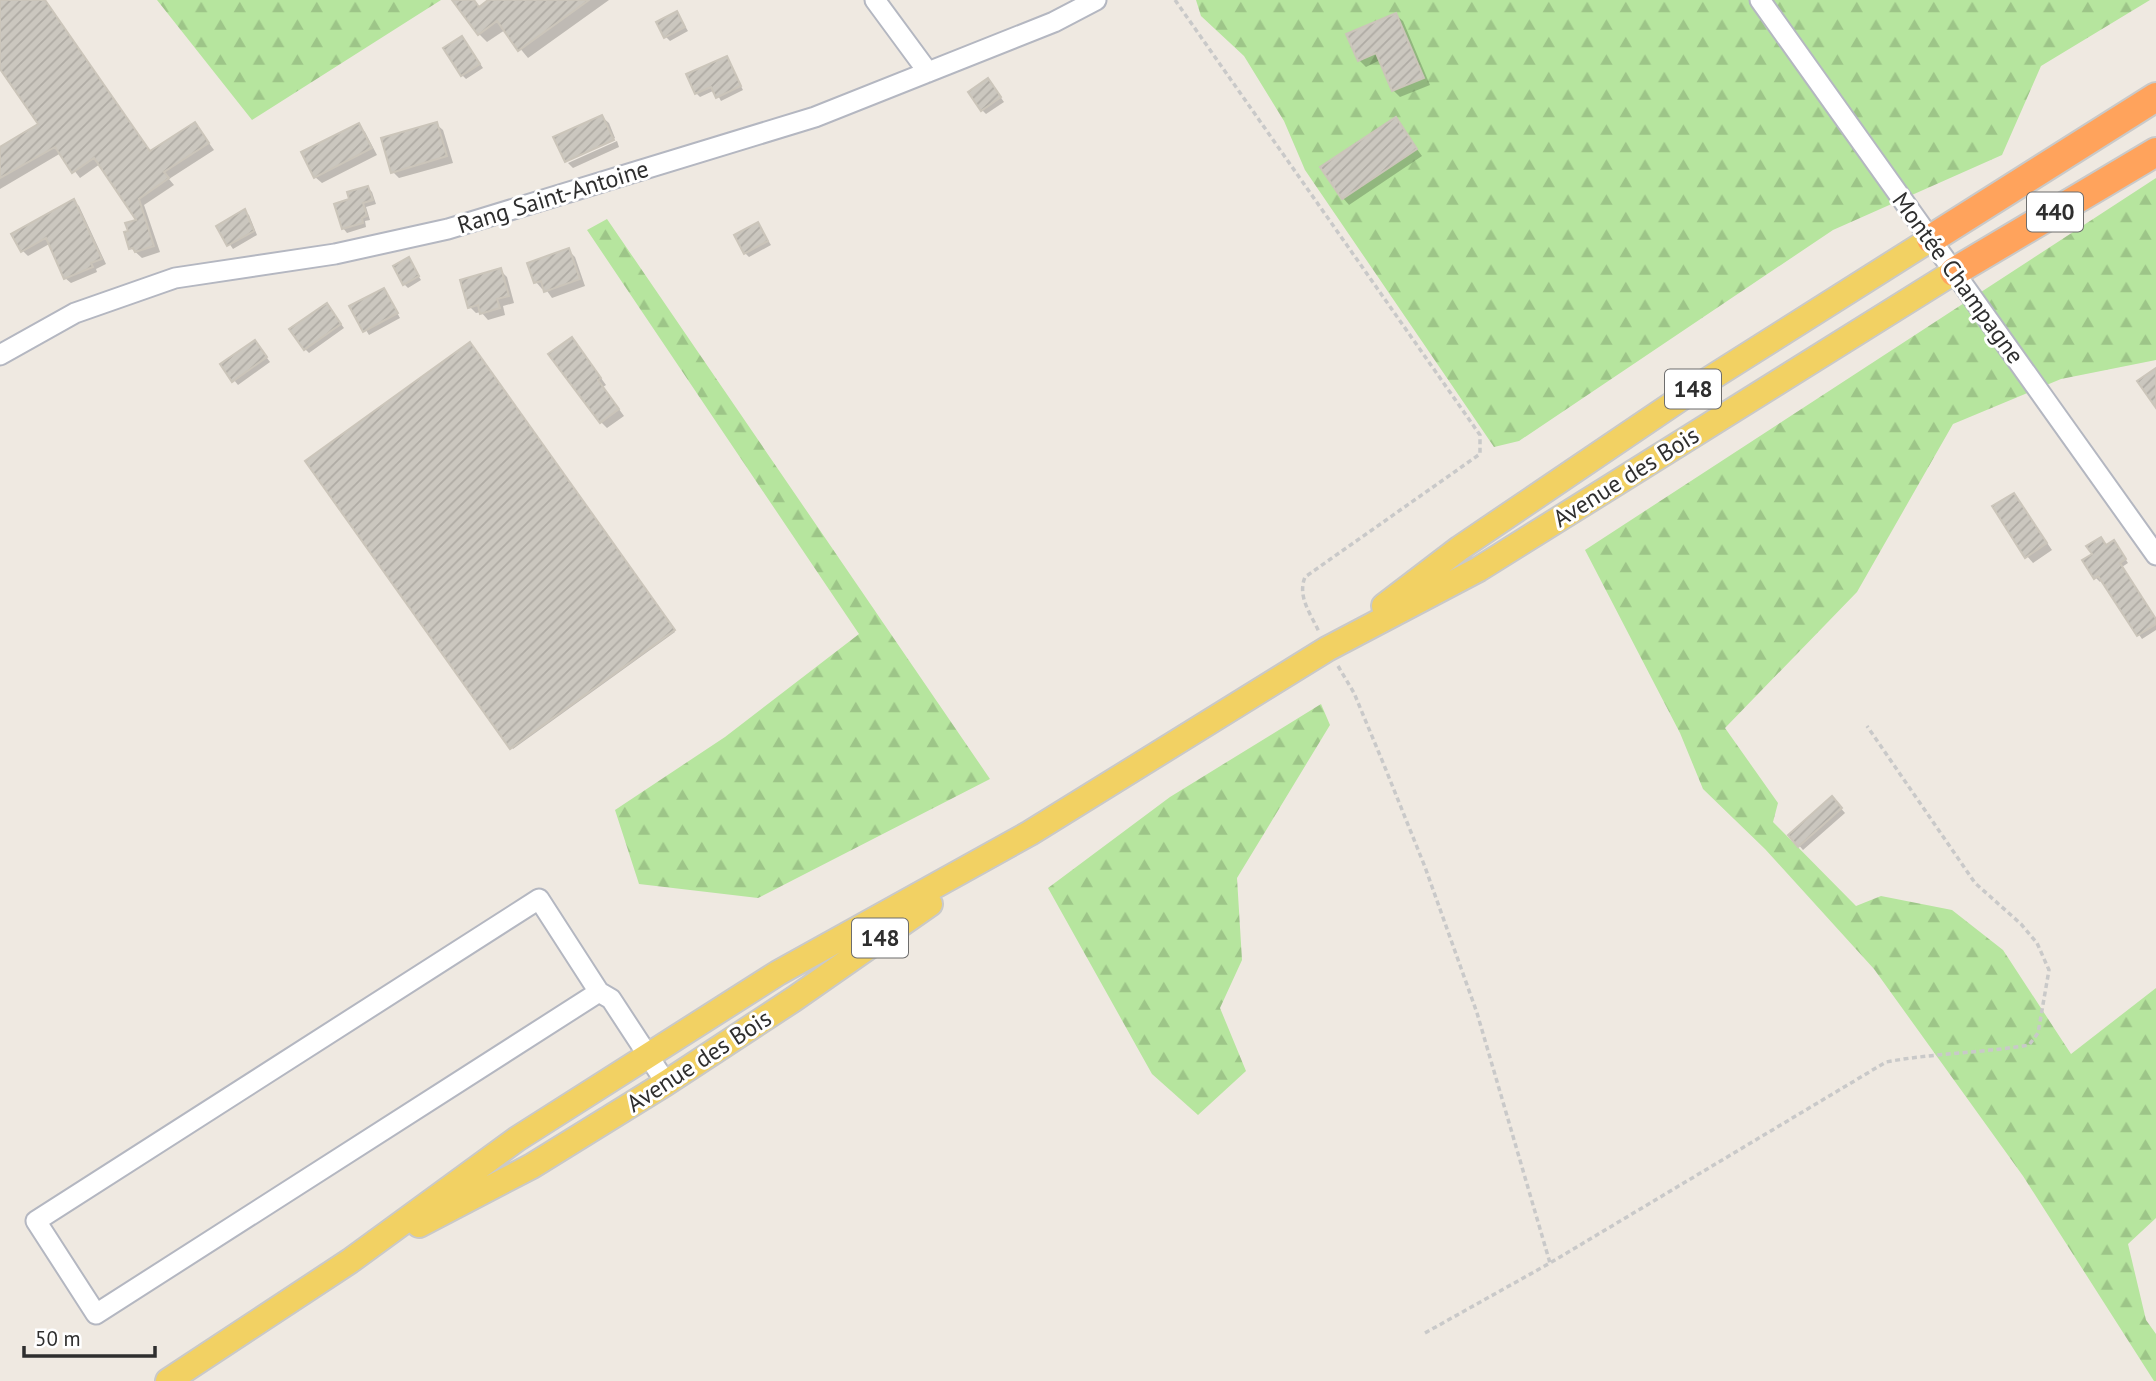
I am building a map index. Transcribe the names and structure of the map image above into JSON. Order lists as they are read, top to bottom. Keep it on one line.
{"streets":{"highway":["440"],"main road":["148","Avenue des Bois"],"street":["Rang Saint-Antoine","Montée Champagne"]},"crossings":[["440","Montée Champagne"],["440","Avenue des Bois"],["Montée Champagne","Avenue des Bois"]],"scale_bar":"50 m"}
